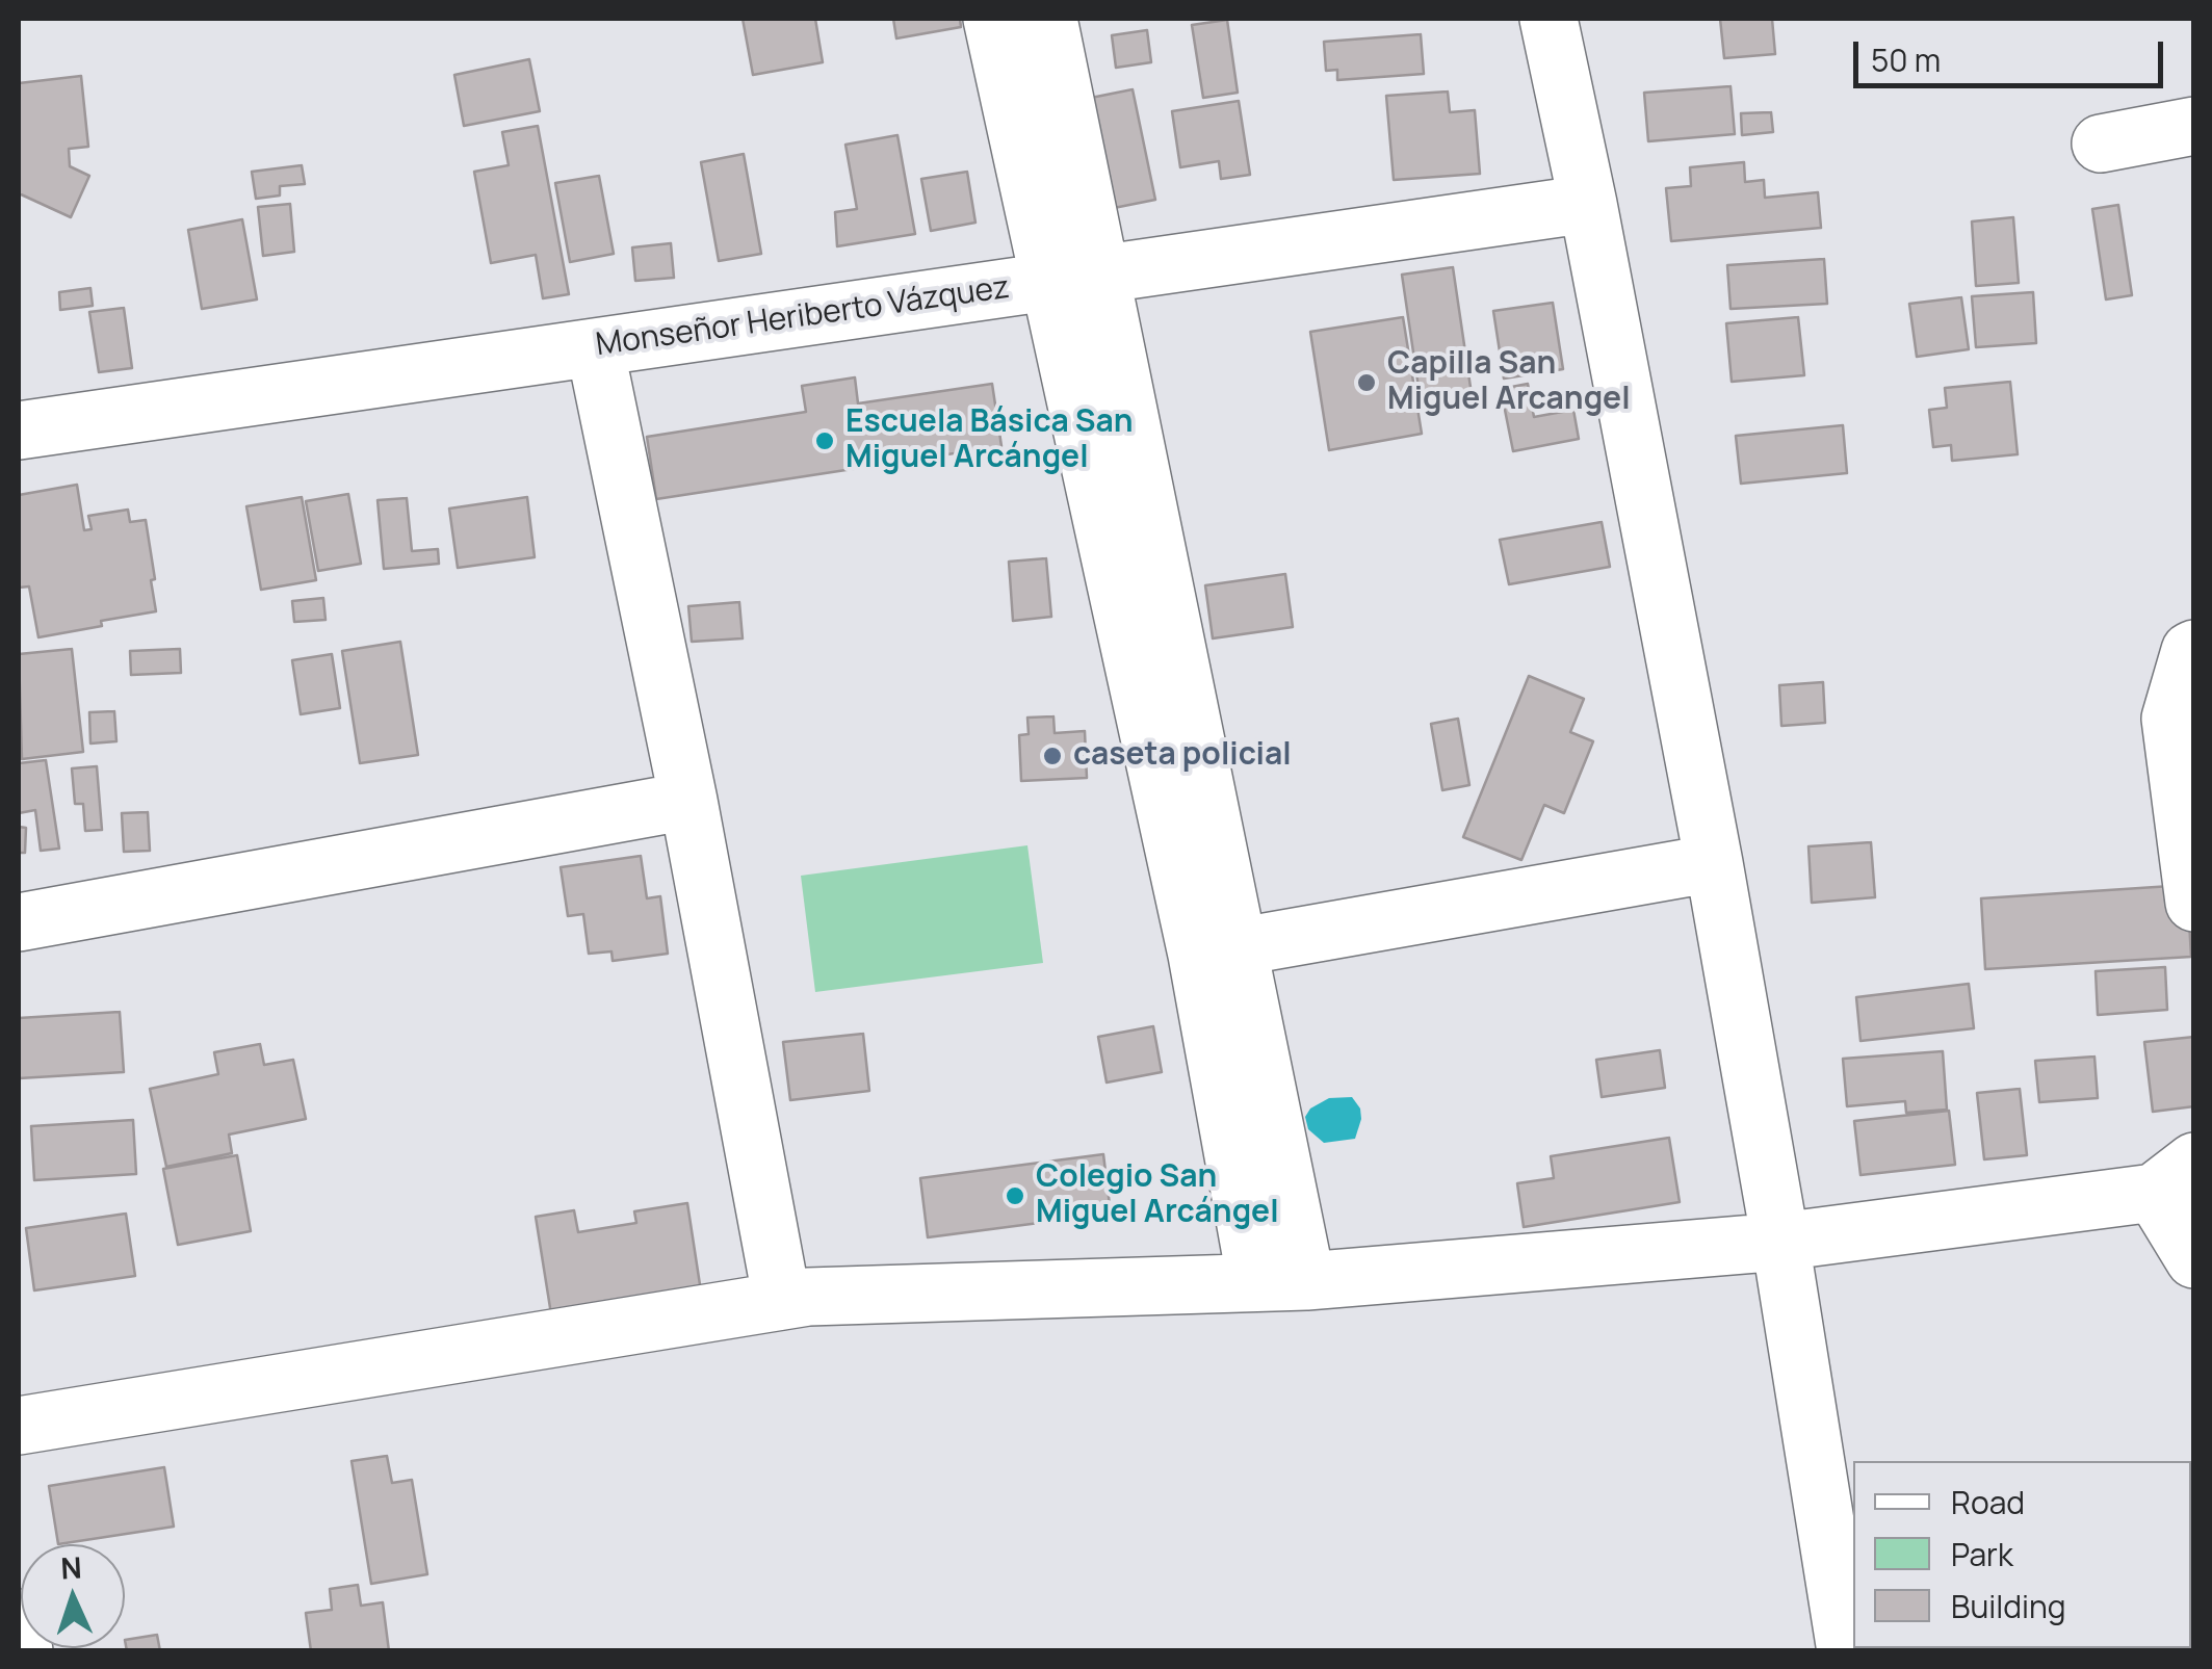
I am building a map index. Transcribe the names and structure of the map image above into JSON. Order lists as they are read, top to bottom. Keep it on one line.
{"streets":{"street":["Monseñor Heriberto Vázquez"]},"places":["Capilla San Miguel Arcangel","Escuela Básica San Miguel Arcángel","caseta policial","Colegio San Miguel Arcángel"],"legend":["Road","Park","Building"],"scale_bar":"50 m","north":"top"}
